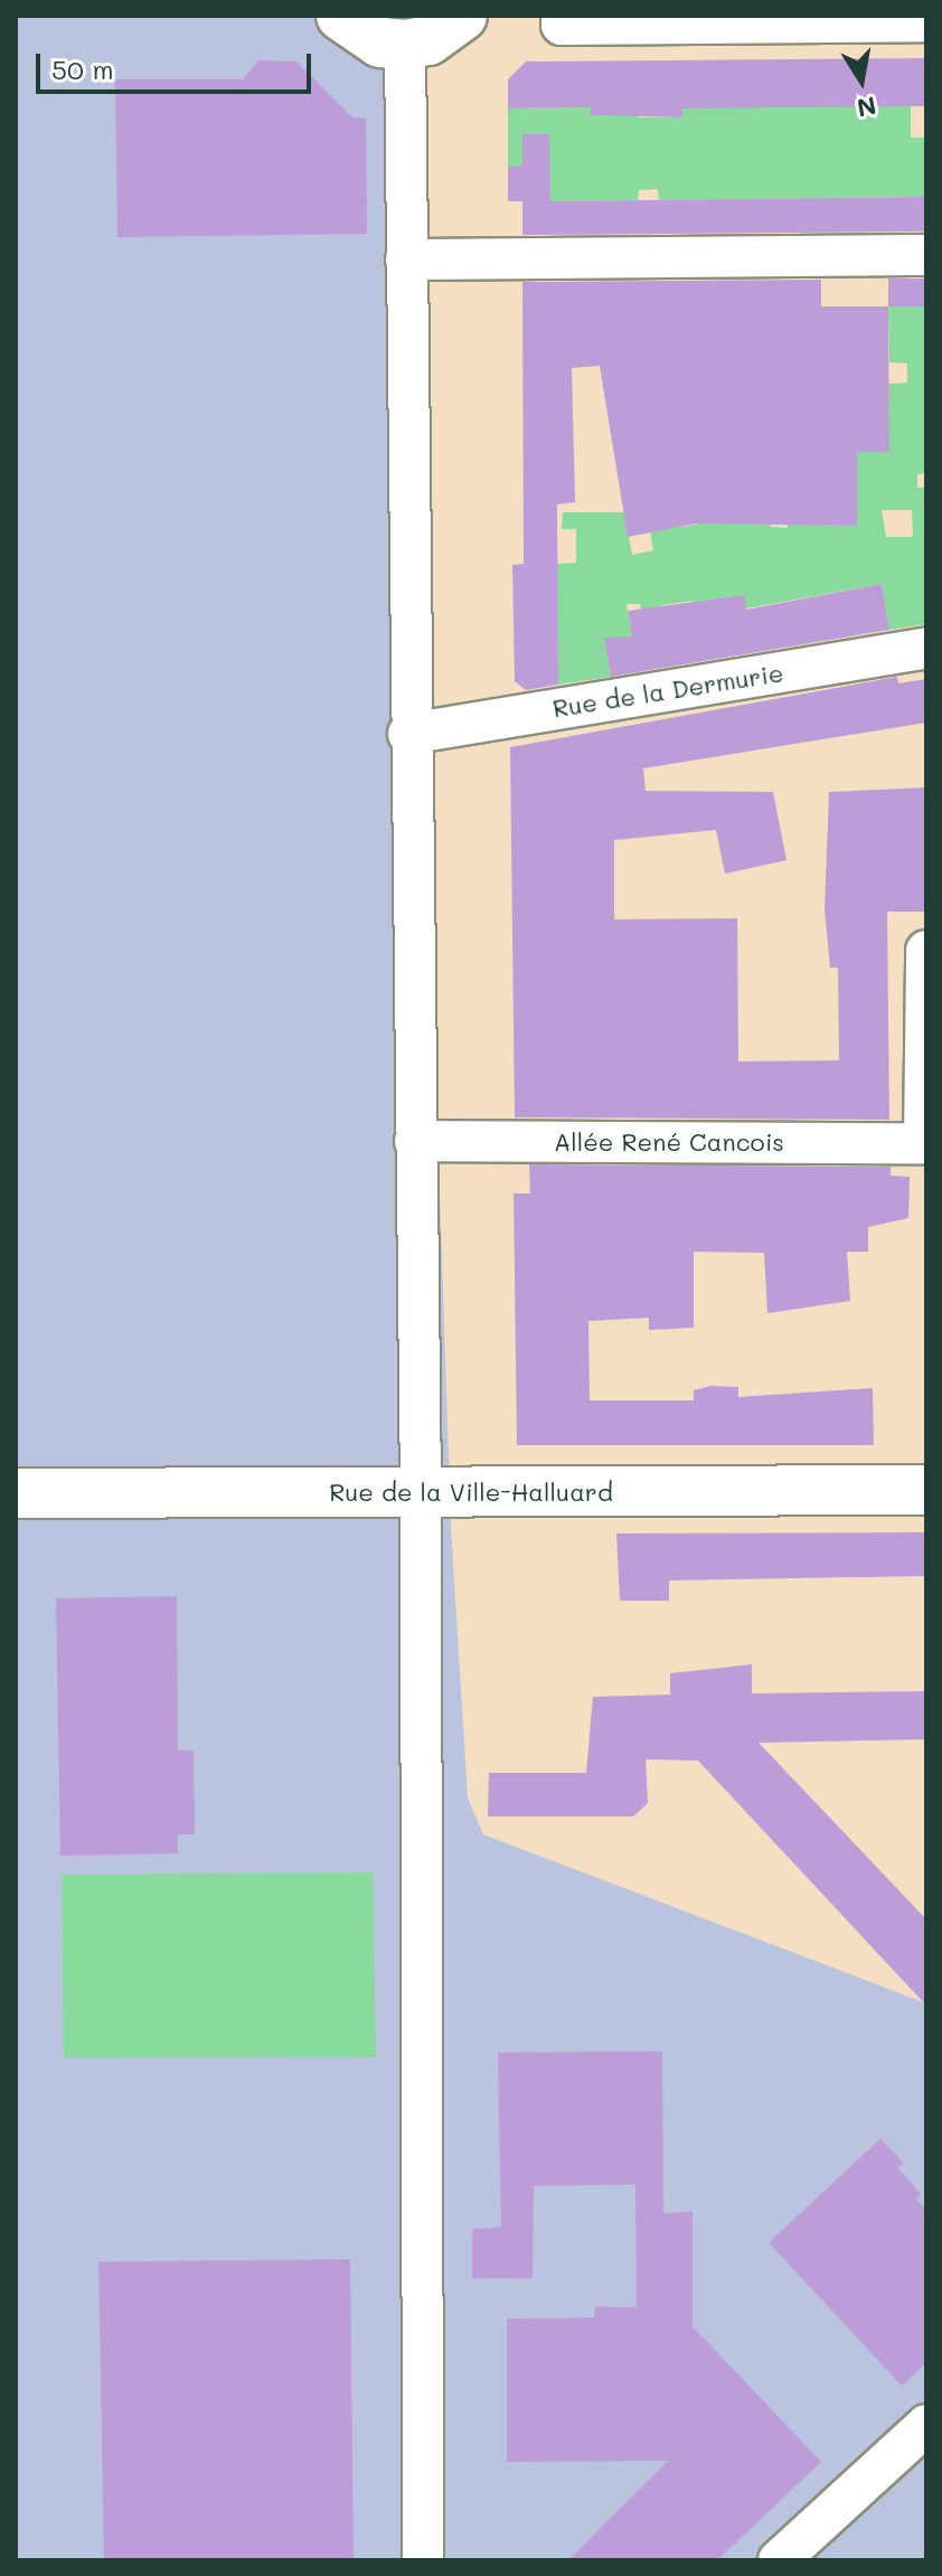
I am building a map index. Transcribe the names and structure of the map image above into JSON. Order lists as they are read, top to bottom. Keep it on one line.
{"streets":{"main road":["Rue de la Ville-Halluard"],"street":["Rue de la Dermurie","Allée René Cancois"]},"scale_bar":"50 m","north":"bottom"}
